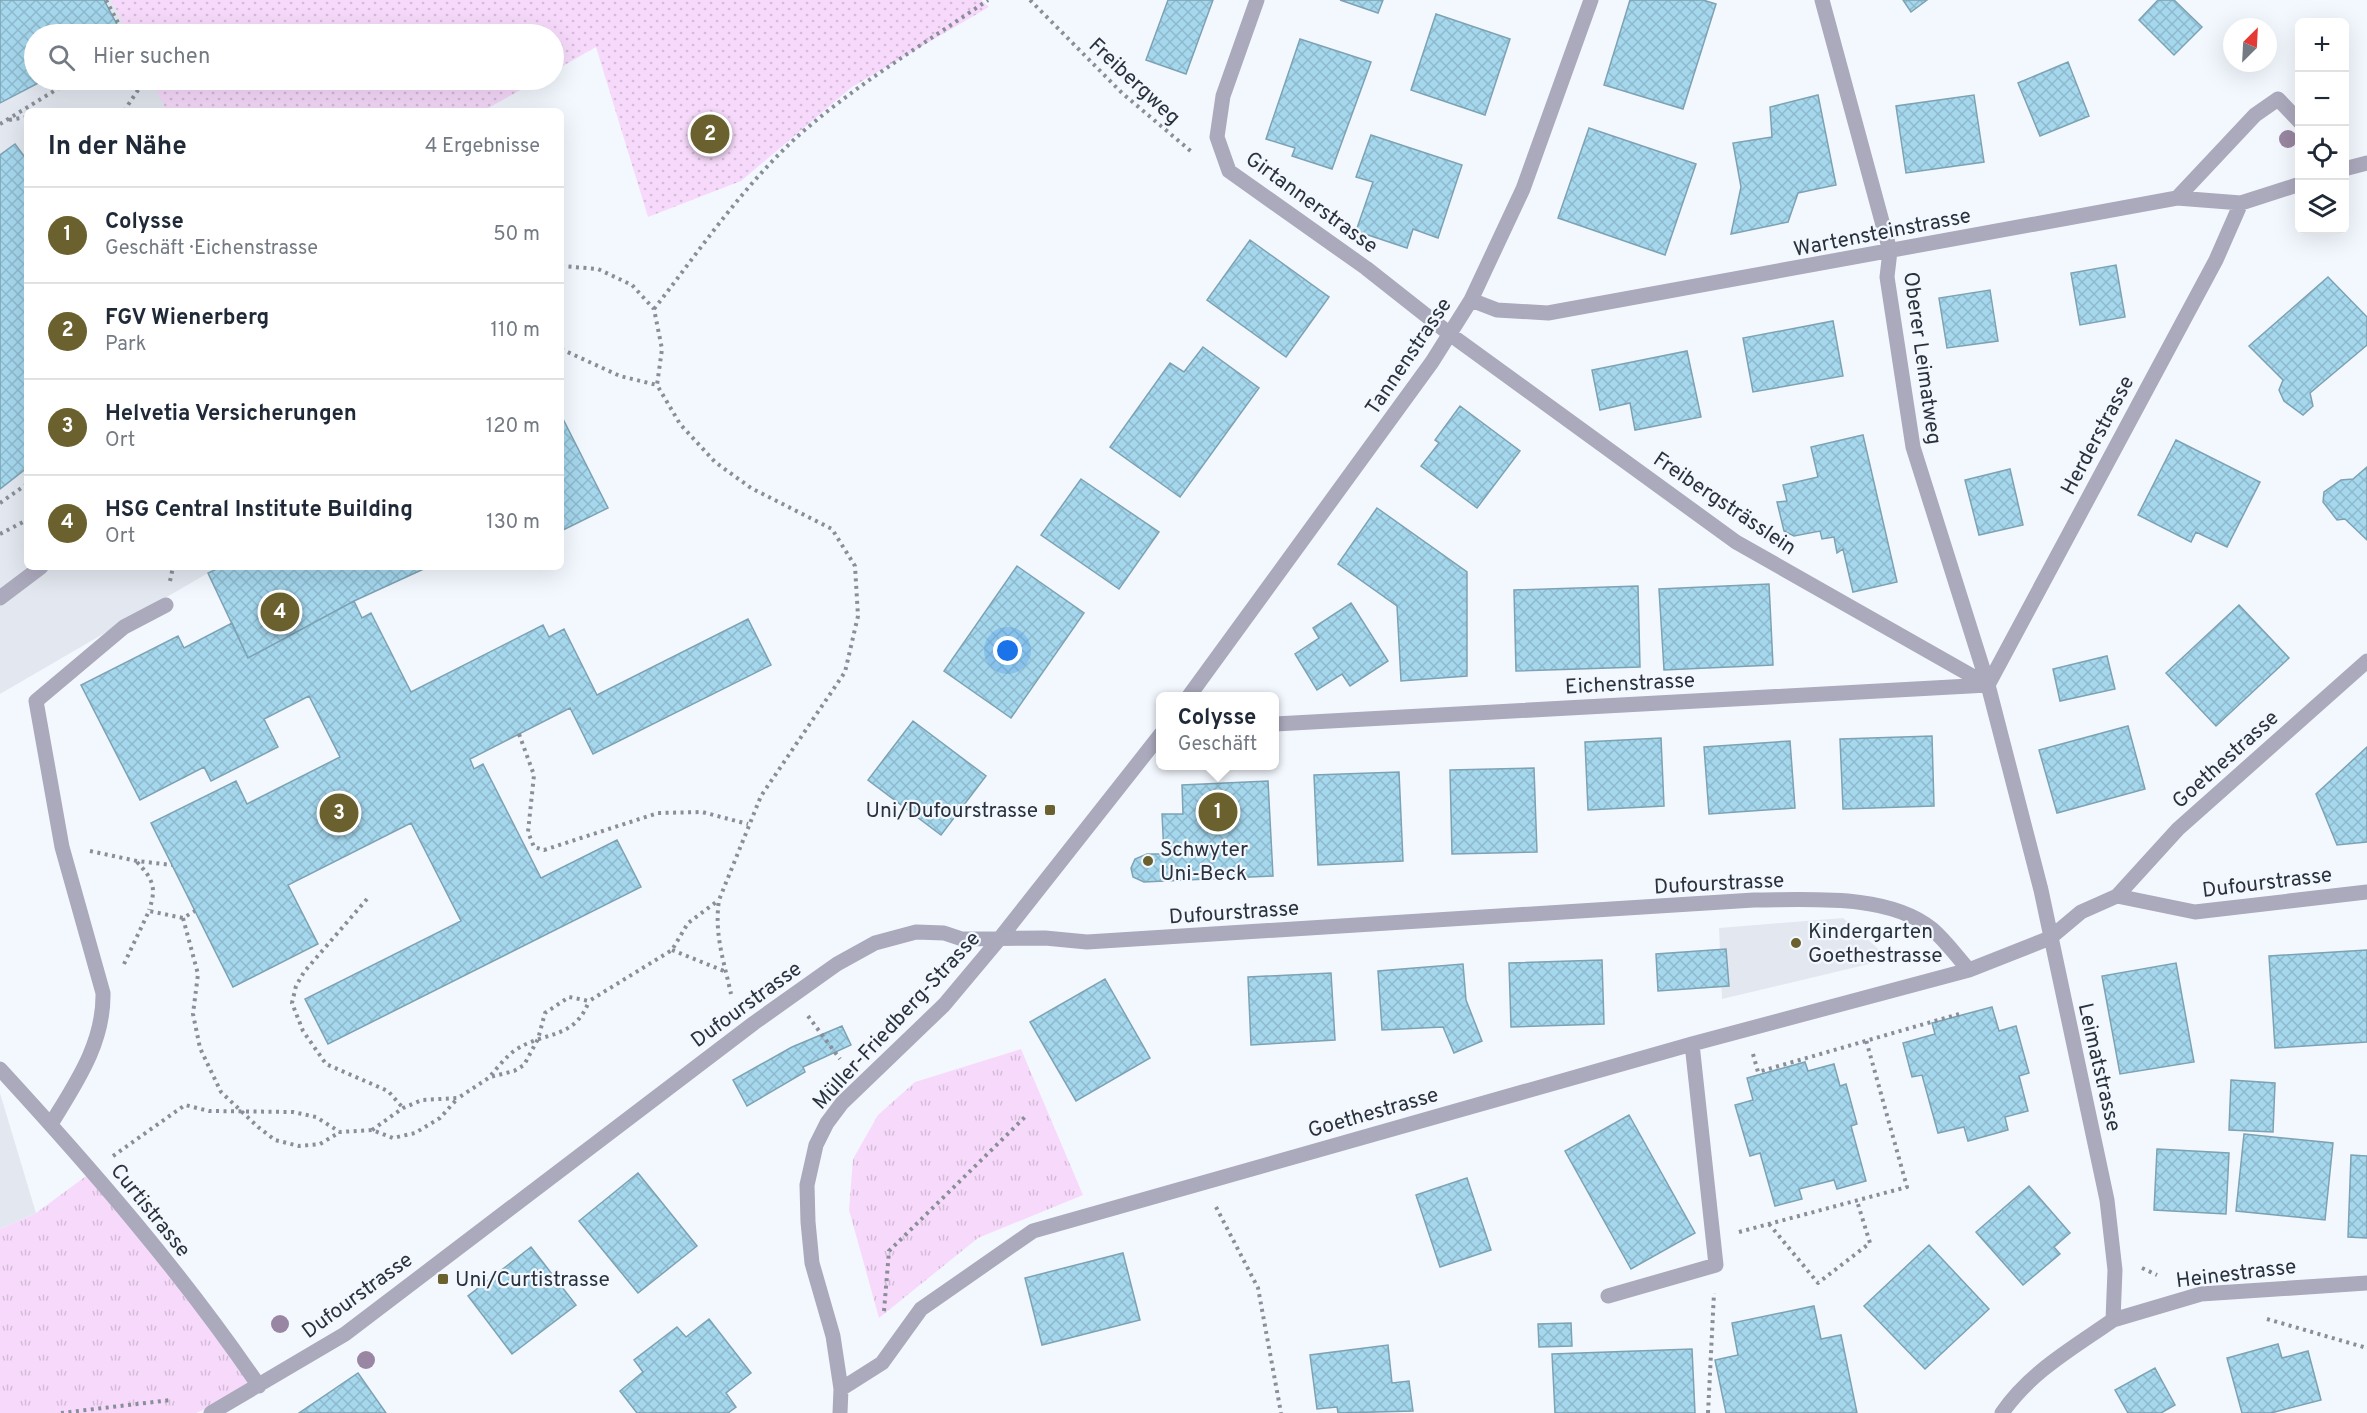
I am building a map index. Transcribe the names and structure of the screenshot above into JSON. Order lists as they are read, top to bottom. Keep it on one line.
{"streets":{"street":["Girtannerstrasse","Wartensteinstrasse","Tannenstrasse","Oberer Leimatweg","Herderstrasse","Freibergsträsslein","Eichenstrasse","Goethestrasse","Dufourstrasse","Müller-Friedberg-Strasse","Leimatstrasse","Curtistrasse","Heinestrasse"],"path":["Freibergweg"]},"crossings":[["Freibergweg","Girtannerstrasse"],["Girtannerstrasse","Tannenstrasse"],["Girtannerstrasse","Freibergsträsslein"],["Wartensteinstrasse","Tannenstrasse"],["Wartensteinstrasse","Oberer Leimatweg"],["Wartensteinstrasse","Herderstrasse"],["Tannenstrasse","Freibergsträsslein"],["Oberer Leimatweg","Herderstrasse"],["Oberer Leimatweg","Freibergsträsslein"],["Oberer Leimatweg","Eichenstrasse"],["Oberer Leimatweg","Leimatstrasse"],["Herderstrasse","Freibergsträsslein"],["Herderstrasse","Eichenstrasse"],["Herderstrasse","Leimatstrasse"],["Freibergsträsslein","Eichenstrasse"],["Freibergsträsslein","Leimatstrasse"],["Eichenstrasse","Leimatstrasse"],["Goethestrasse","Dufourstrasse"],["Goethestrasse","Müller-Friedberg-Strasse"],["Dufourstrasse","Müller-Friedberg-Strasse"],["Dufourstrasse","Curtistrasse"],["Leimatstrasse","Heinestrasse"]],"places":{"transit":["Uni/Dufourstrasse","Uni/Curtistrasse"],"other":["Schwyter Uni-Beck","Kindergarten Goethestrasse"]},"north":"top right","page":{"map_buttons":["+","−"],"search":"Hier suchen","heading":["In der Nähe","4 Ergebnisse"],"pins":["2","4","1","3"],"list":[{"mark":"1","name":"Colysse","note":"Geschäft · Eichenstrasse","value":"50 m"},{"mark":"2","name":"FGV Wienerberg","note":"Park","value":"110 m"},{"mark":"3","name":"Helvetia Versicherungen","note":"Ort","value":"120 m"},{"mark":"4","name":"HSG Central Institute Building","note":"Ort","value":"130 m"}],"popup":["Colysse","Geschäft"]}}
